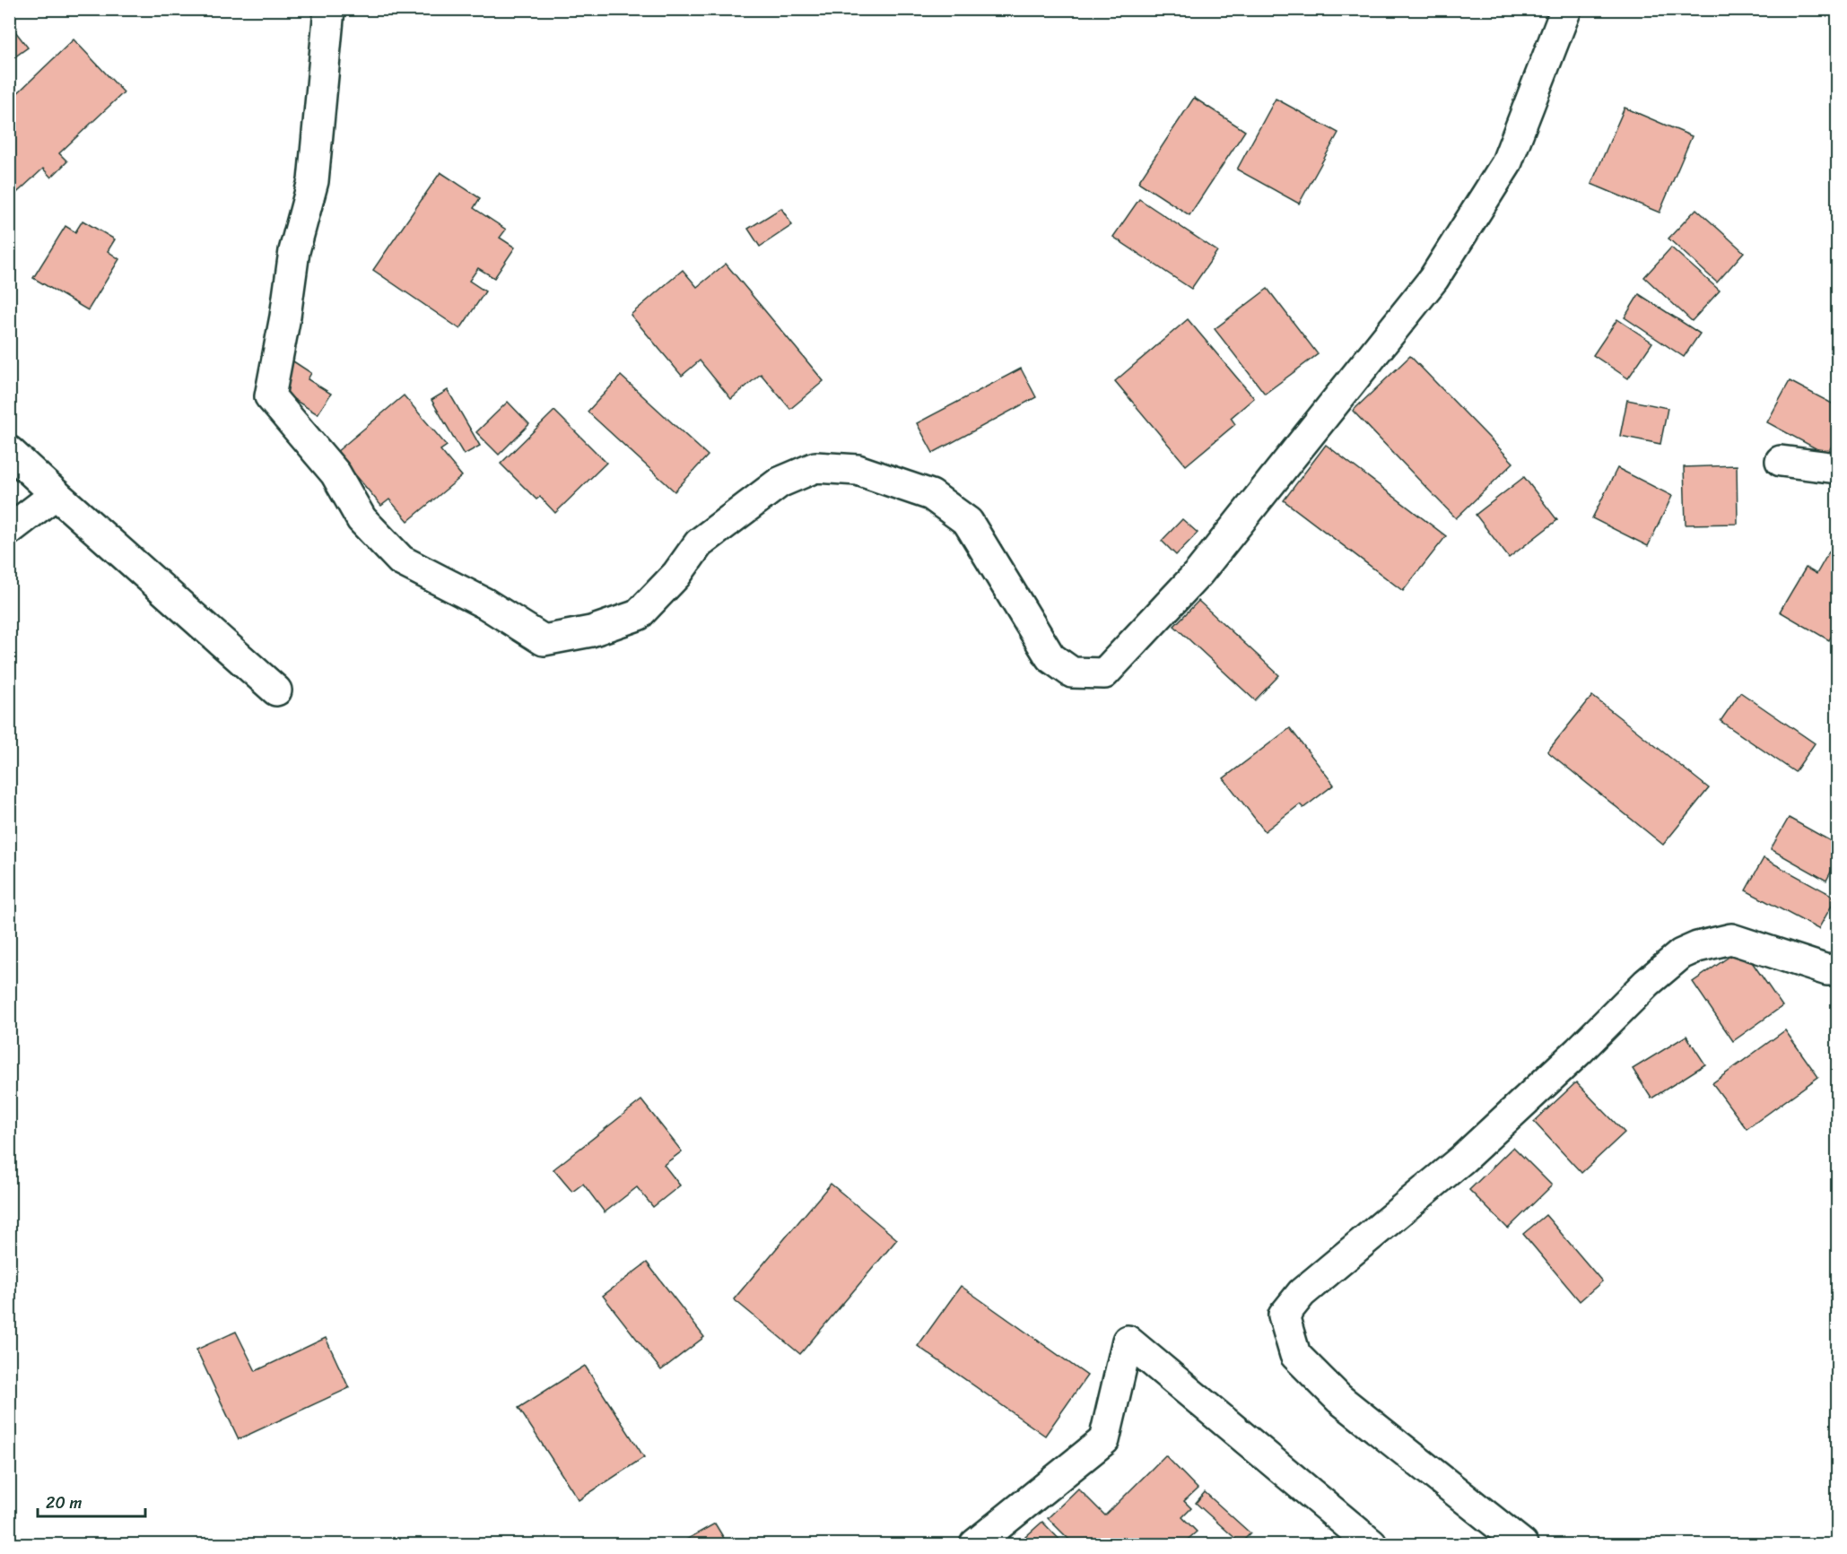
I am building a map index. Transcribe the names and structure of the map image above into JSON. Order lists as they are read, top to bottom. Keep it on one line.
{"scale_bar":"20 m"}
